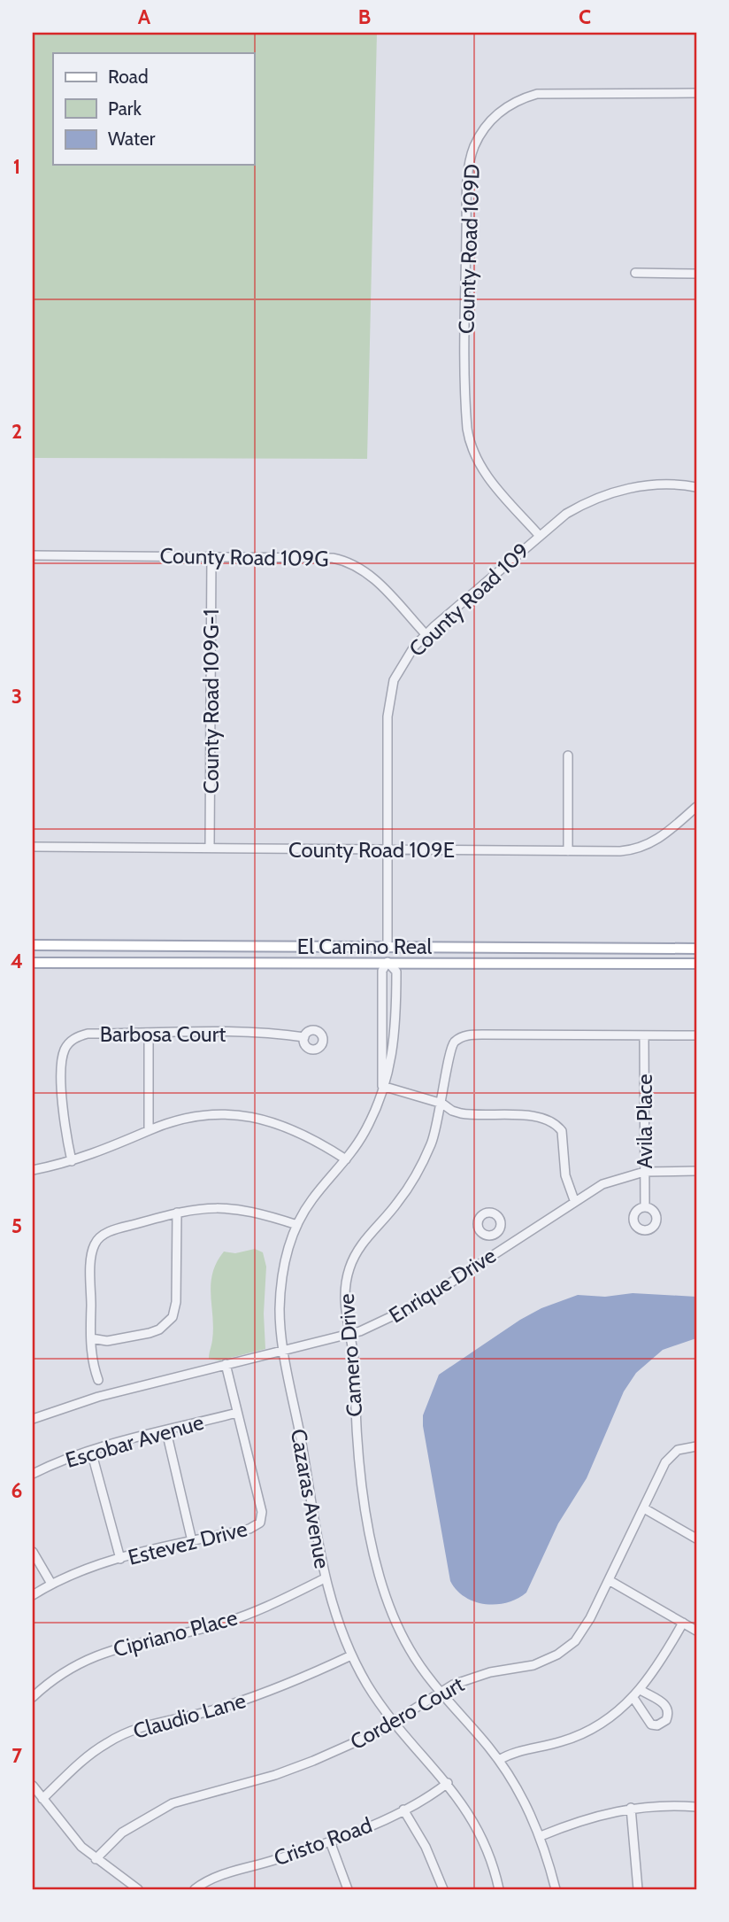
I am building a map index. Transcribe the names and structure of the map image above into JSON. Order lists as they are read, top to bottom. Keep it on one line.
{"streets":{"main road":["El Camino Real"],"street":["County Road 109D","County Road 109G","County Road 109","County Road 109G-1","County Road 109E","Barbosa Court","Avila Place","Enrique Drive","Camero Drive","Escobar Avenue","Cazaras Avenue","Estevez Drive","Cipriano Place","Cordero Court","Claudio Lane","Cristo Road"]},"crossings":[["County Road 109D","County Road 109"],["County Road 109G","County Road 109"],["County Road 109G","County Road 109G-1"],["County Road 109","County Road 109E"],["County Road 109","El Camino Real"],["County Road 109G-1","County Road 109E"],["El Camino Real","Cazaras Avenue"],["Avila Place","Enrique Drive"],["Avila Place","Camero Drive"],["Enrique Drive","Camero Drive"],["Enrique Drive","Cazaras Avenue"],["Enrique Drive","Estevez Drive"],["Camero Drive","Cordero Court"],["Escobar Avenue","Estevez Drive"],["Cazaras Avenue","Cipriano Place"],["Cazaras Avenue","Cordero Court"],["Cazaras Avenue","Claudio Lane"],["Cazaras Avenue","Cristo Road"]],"legend":["Road","Park","Water"],"grid":{"columns":["A","B","C"],"rows":["1","2","3","4","5","6","7"]}}
